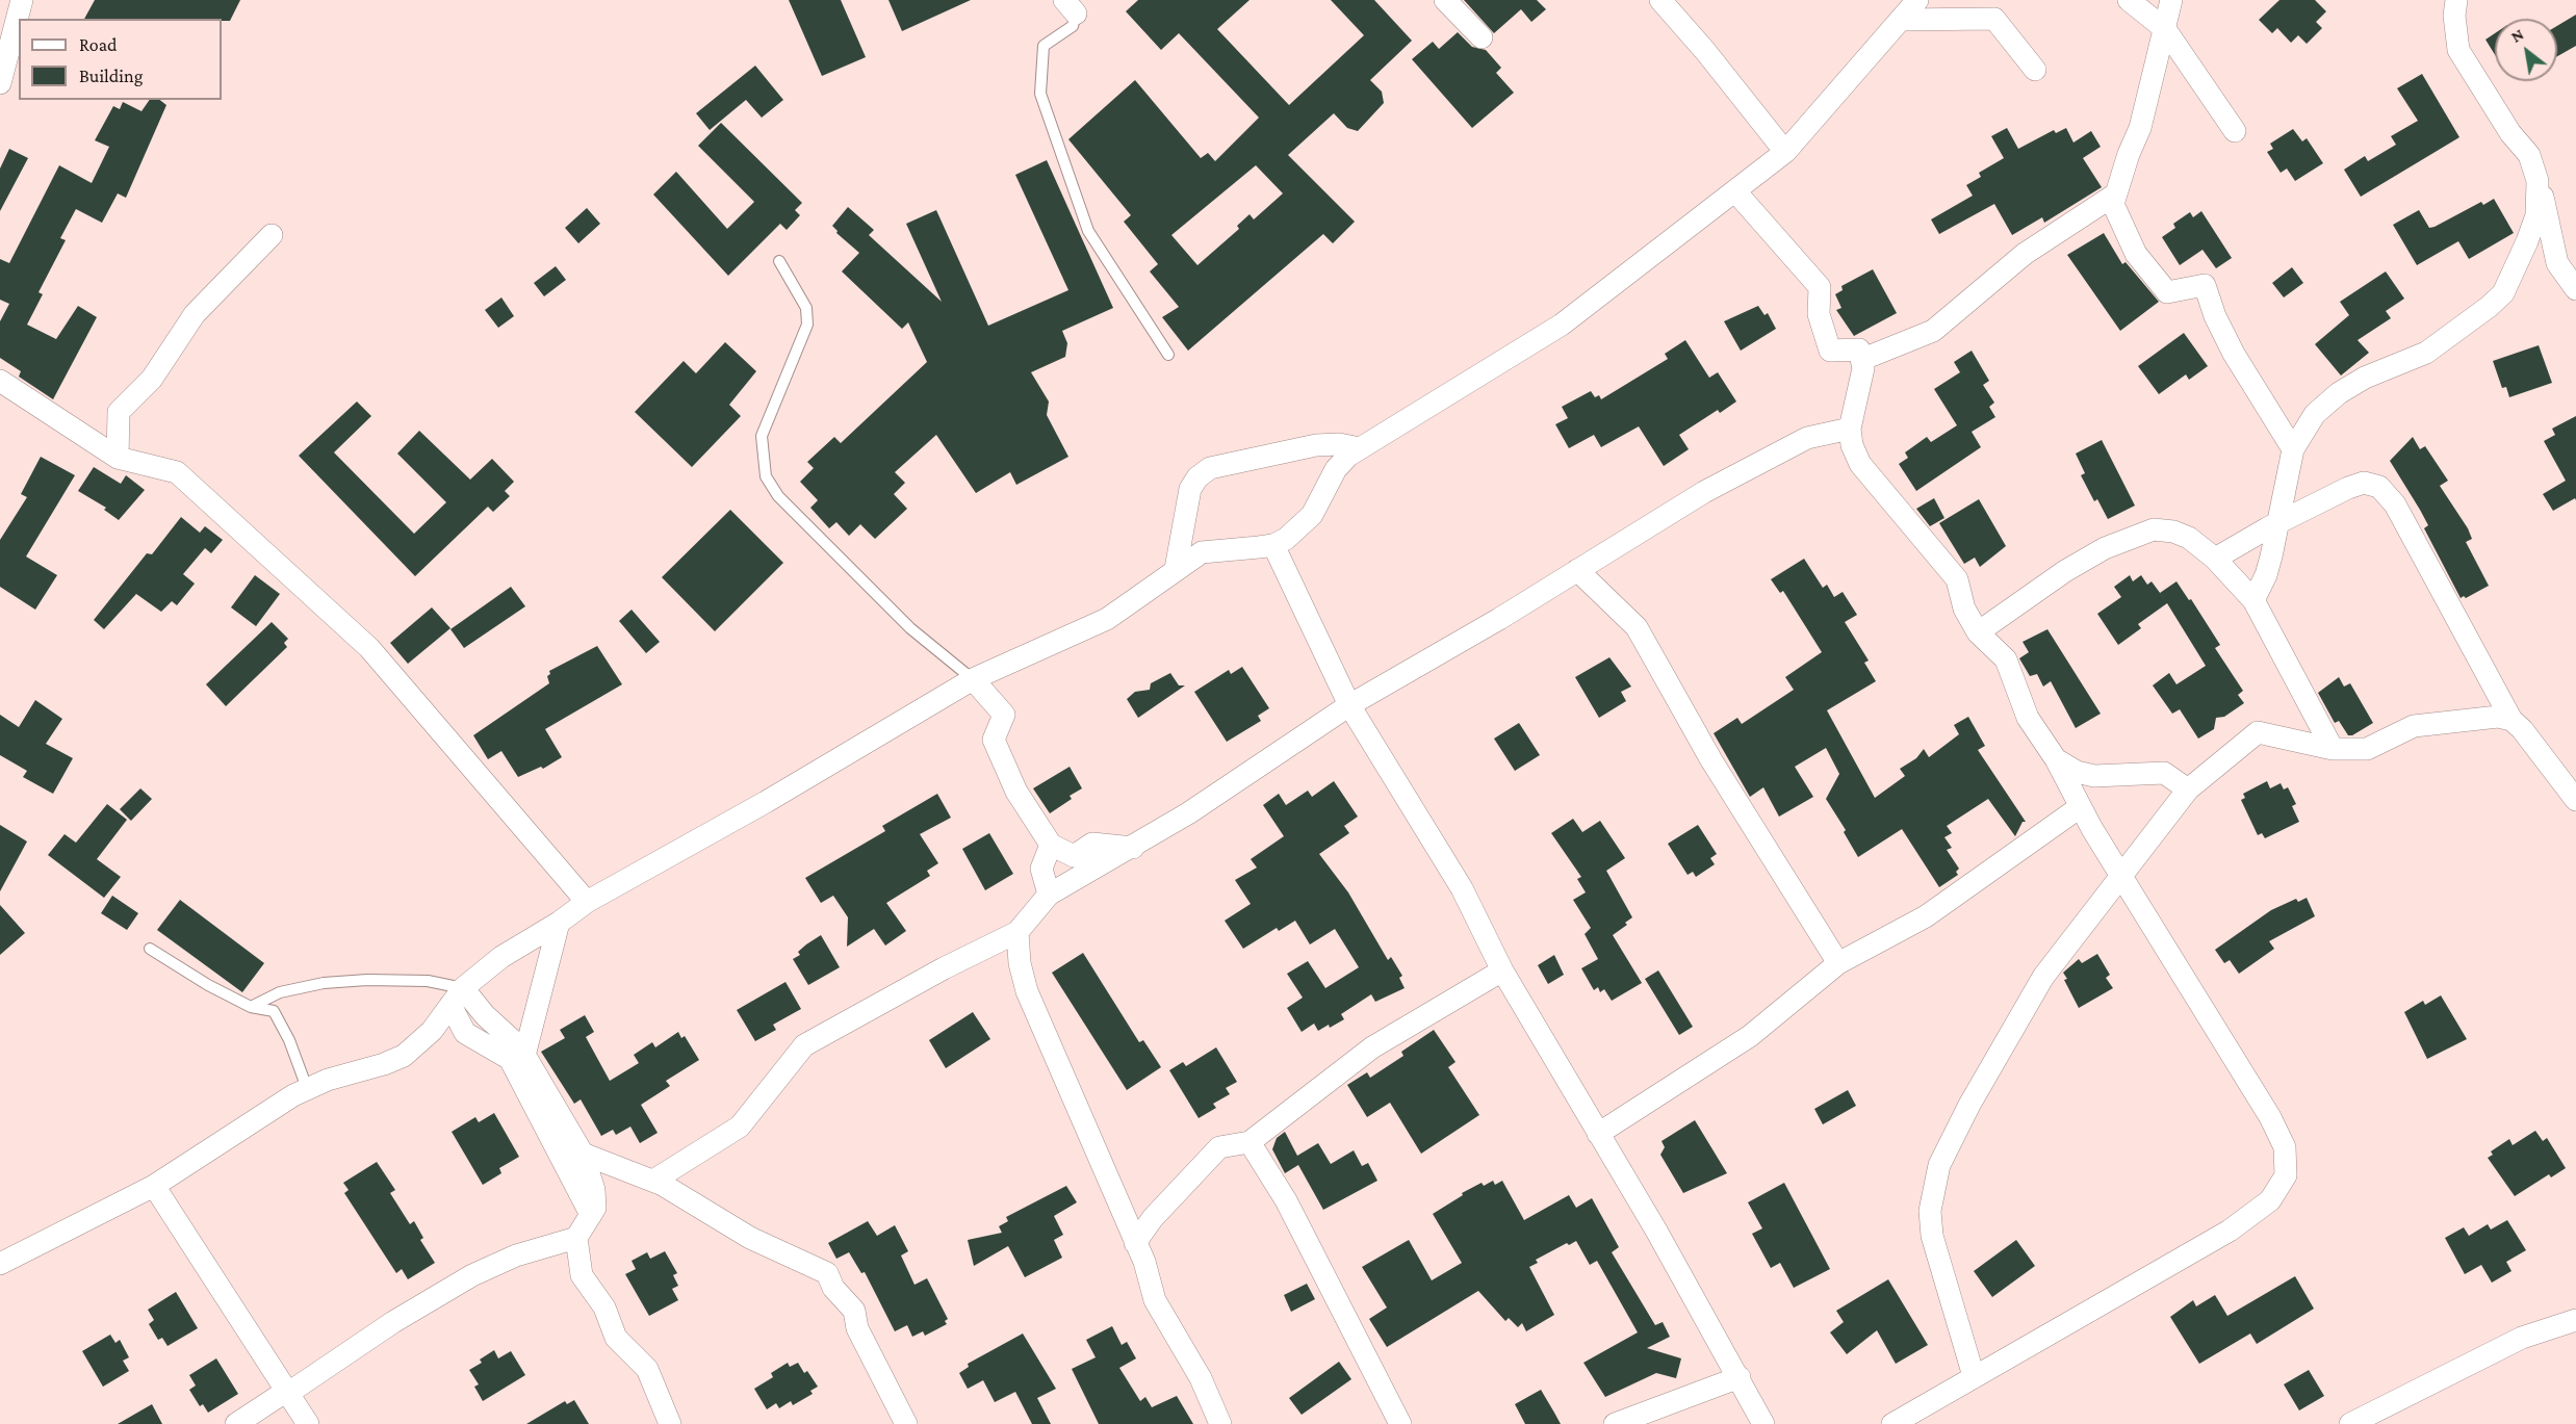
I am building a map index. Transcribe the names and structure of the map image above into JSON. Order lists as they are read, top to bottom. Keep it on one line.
{"legend":["Road","Building"],"north":"top left"}
